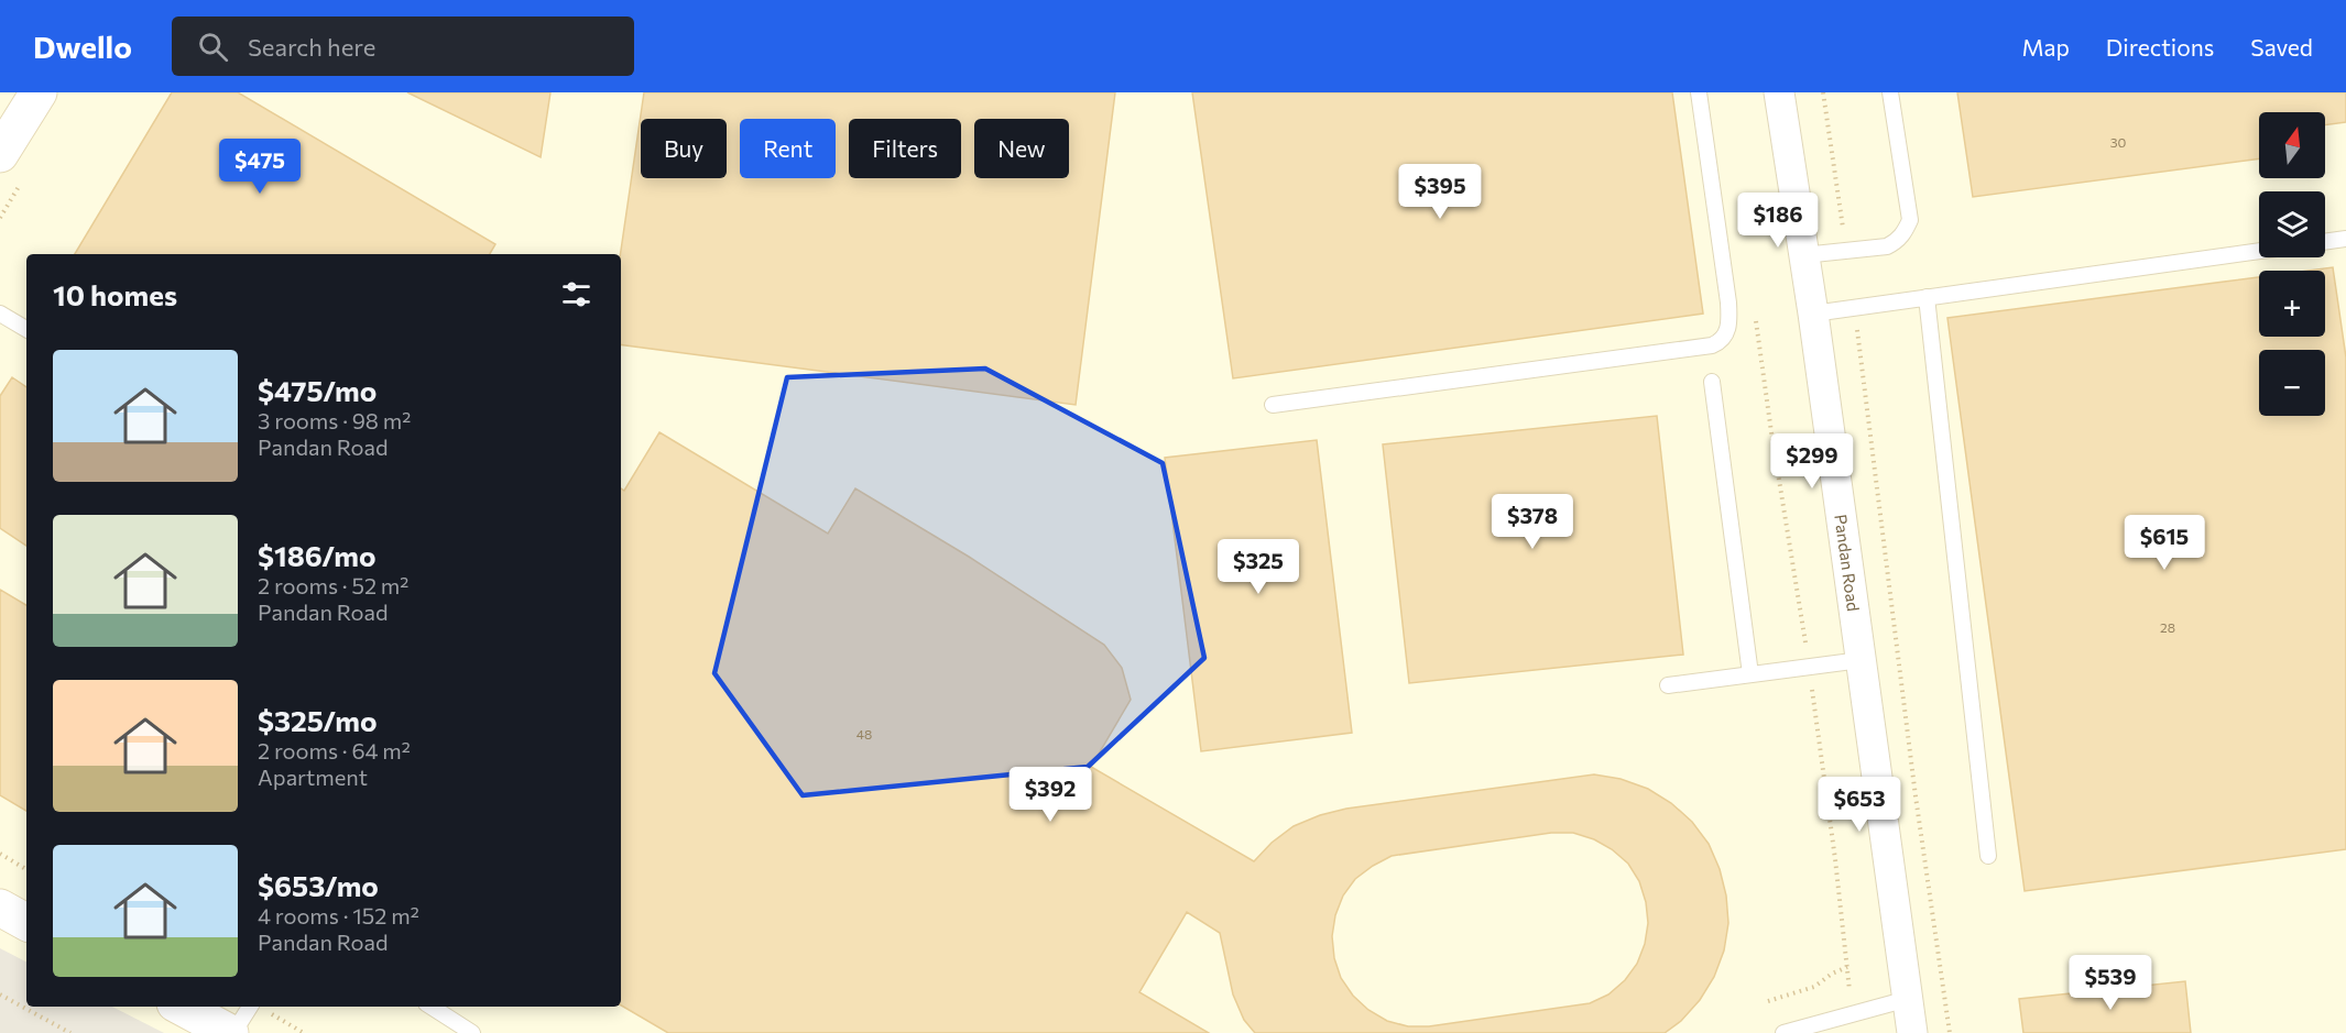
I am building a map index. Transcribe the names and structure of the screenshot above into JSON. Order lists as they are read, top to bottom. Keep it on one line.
{"streets":{"street":["Pandan Road"]},"house_numbers":["30","28","48"],"north":"top","page":{"header":"Dwello","search":"Search here","nav":["Map","Directions","Saved"],"map_buttons":["+","−"],"chip":["Buy","Rent","Filters","New"],"price":["$475","$395","$186","$299","$378","$615","$325","$392","$653","$539"],"heading":"10 homes","list":[{"name":"$475/mo","note":"3 rooms · 98 m² · Pandan Road"},{"name":"$186/mo","note":"2 rooms · 52 m² · Pandan Road"},{"name":"$325/mo","note":"2 rooms · 64 m² · Apartment"},{"name":"$653/mo","note":"4 rooms · 152 m² · Pandan Road"}]}}
